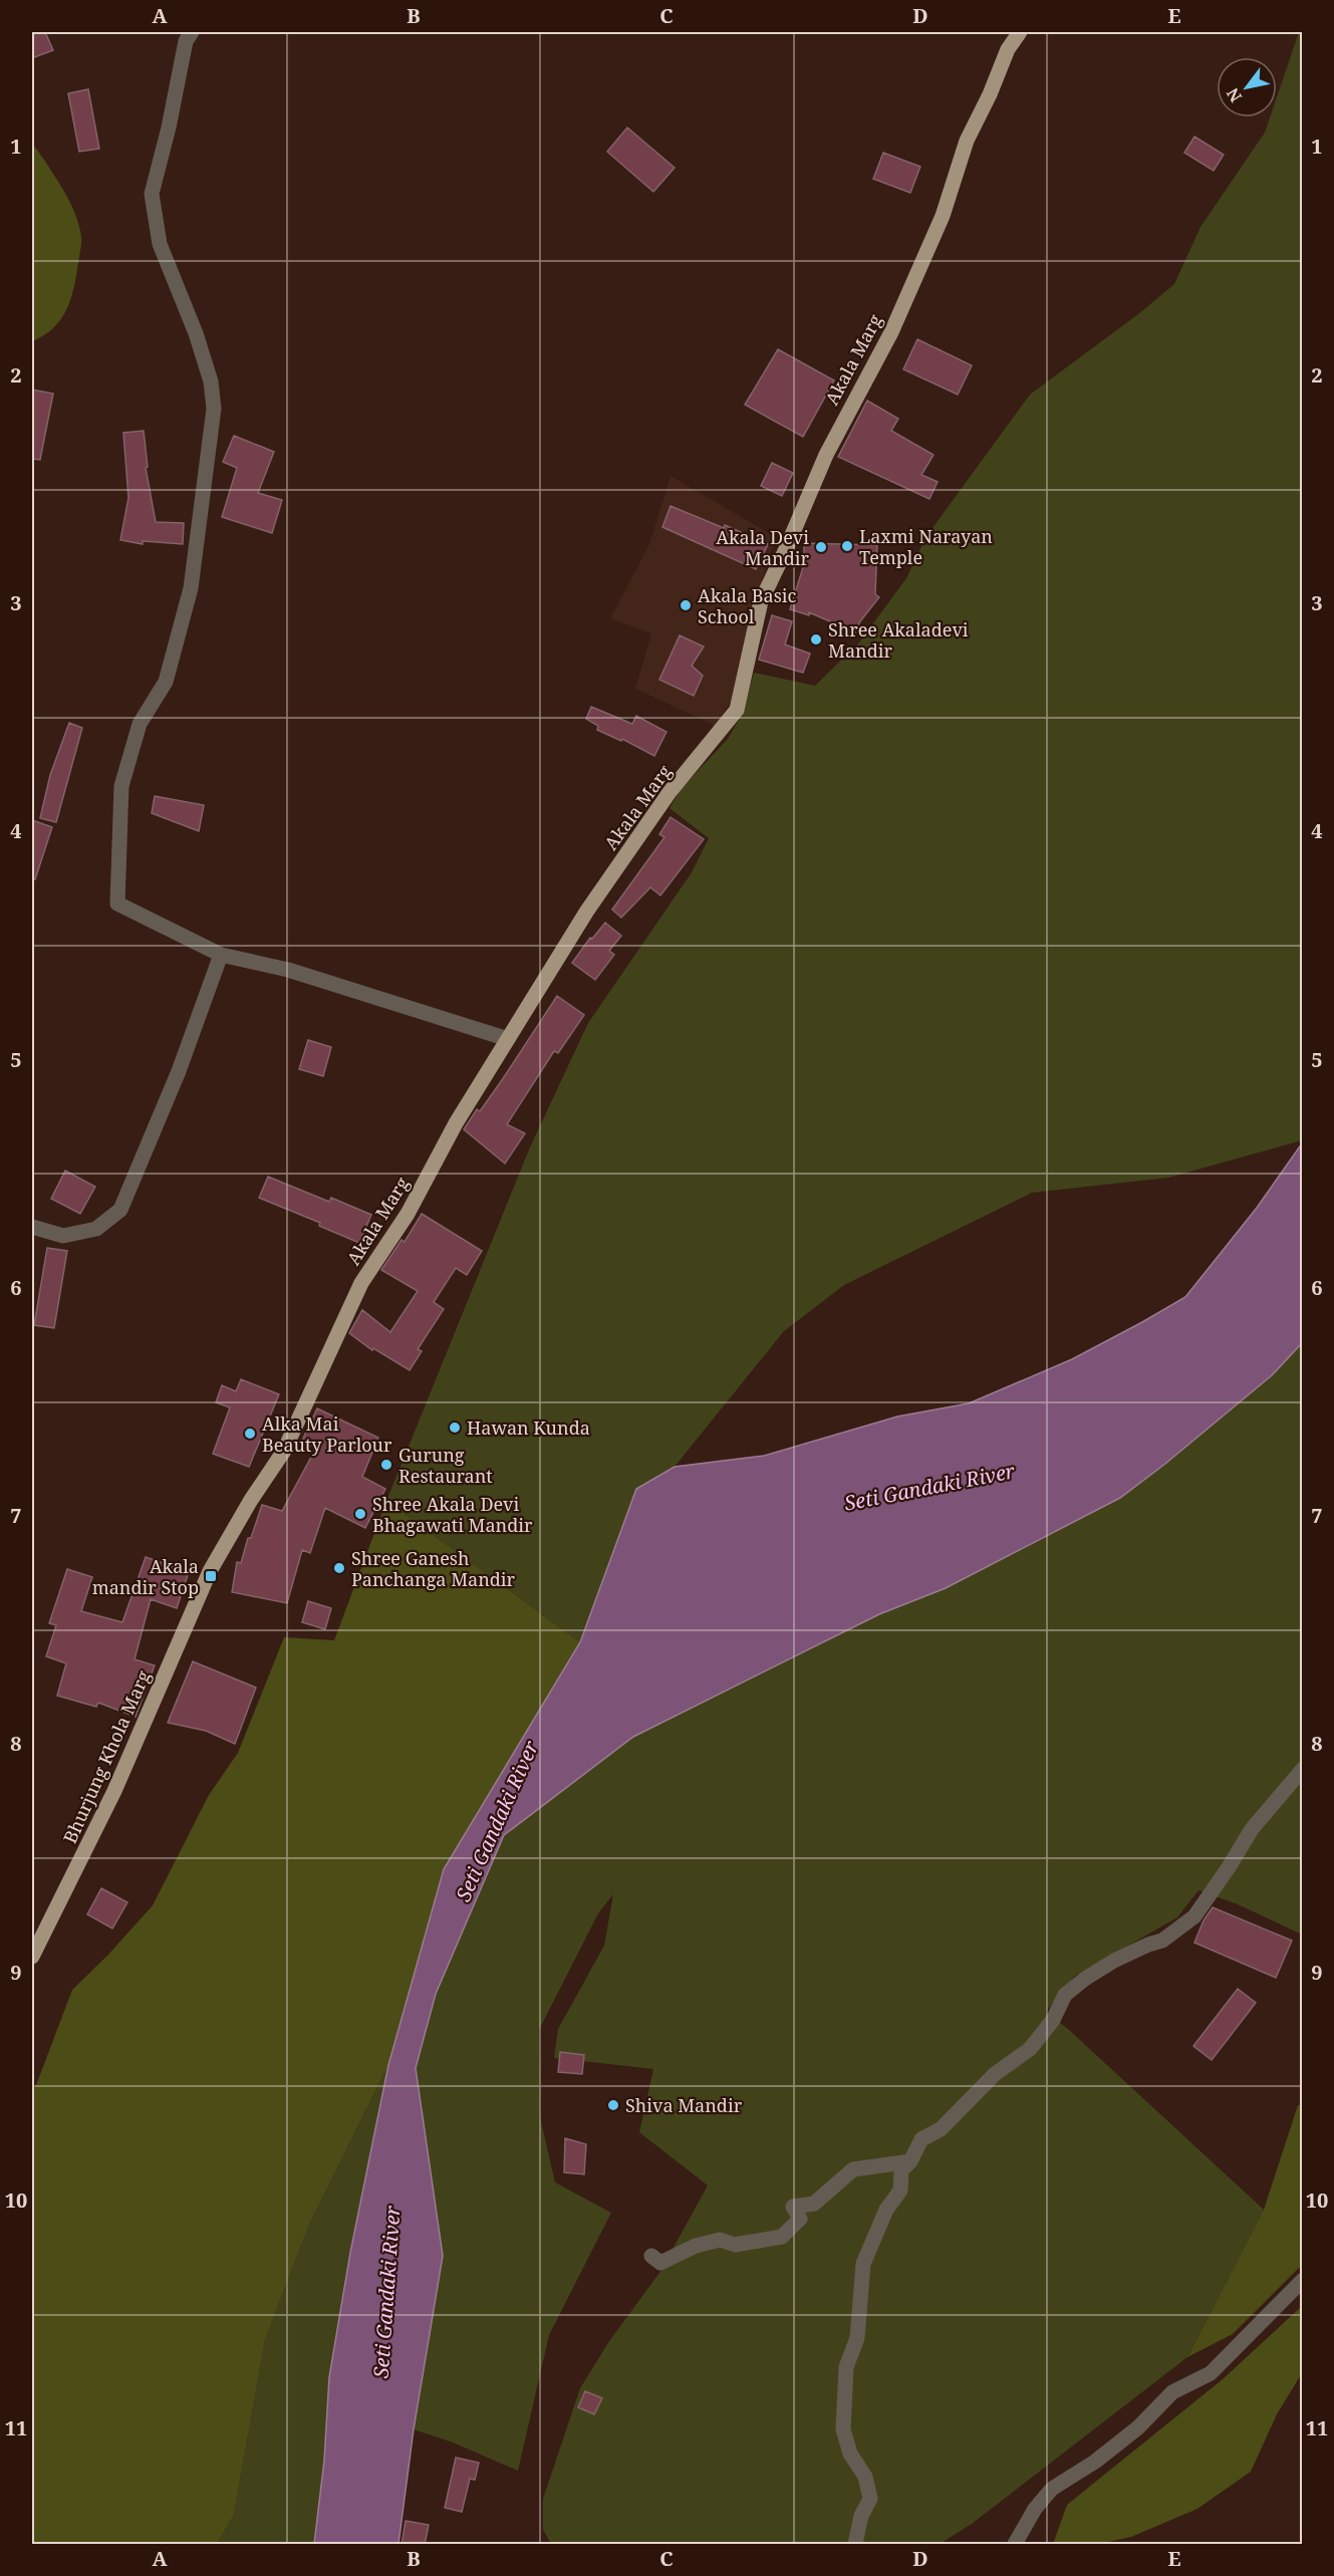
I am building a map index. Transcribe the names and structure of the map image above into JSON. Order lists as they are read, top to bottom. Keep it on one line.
{"streets":{"main road":["Akala Marg","Bhurjung Khola Marg"]},"crossings":[["Akala Marg","Bhurjung Khola Marg"]],"water":["Seti Gandaki River"],"places":{"other":["Laxmi Narayan Temple","Akala Devi Mandir","Akala Basic School","Shree Akaladevi Mandir","Hawan Kunda","Alka Mai Beauty Parlour","Gurung Restaurant","Shree Akala Devi Bhagawati Mandir","Shree Ganesh Panchanga Mandir","Shiva Mandir"],"transit":["Akala mandir Stop"]},"north":"bottom left","grid":{"columns":["A","B","C","D","E"],"rows":["1","2","3","4","5","6","7","8","9","10","11"]}}
